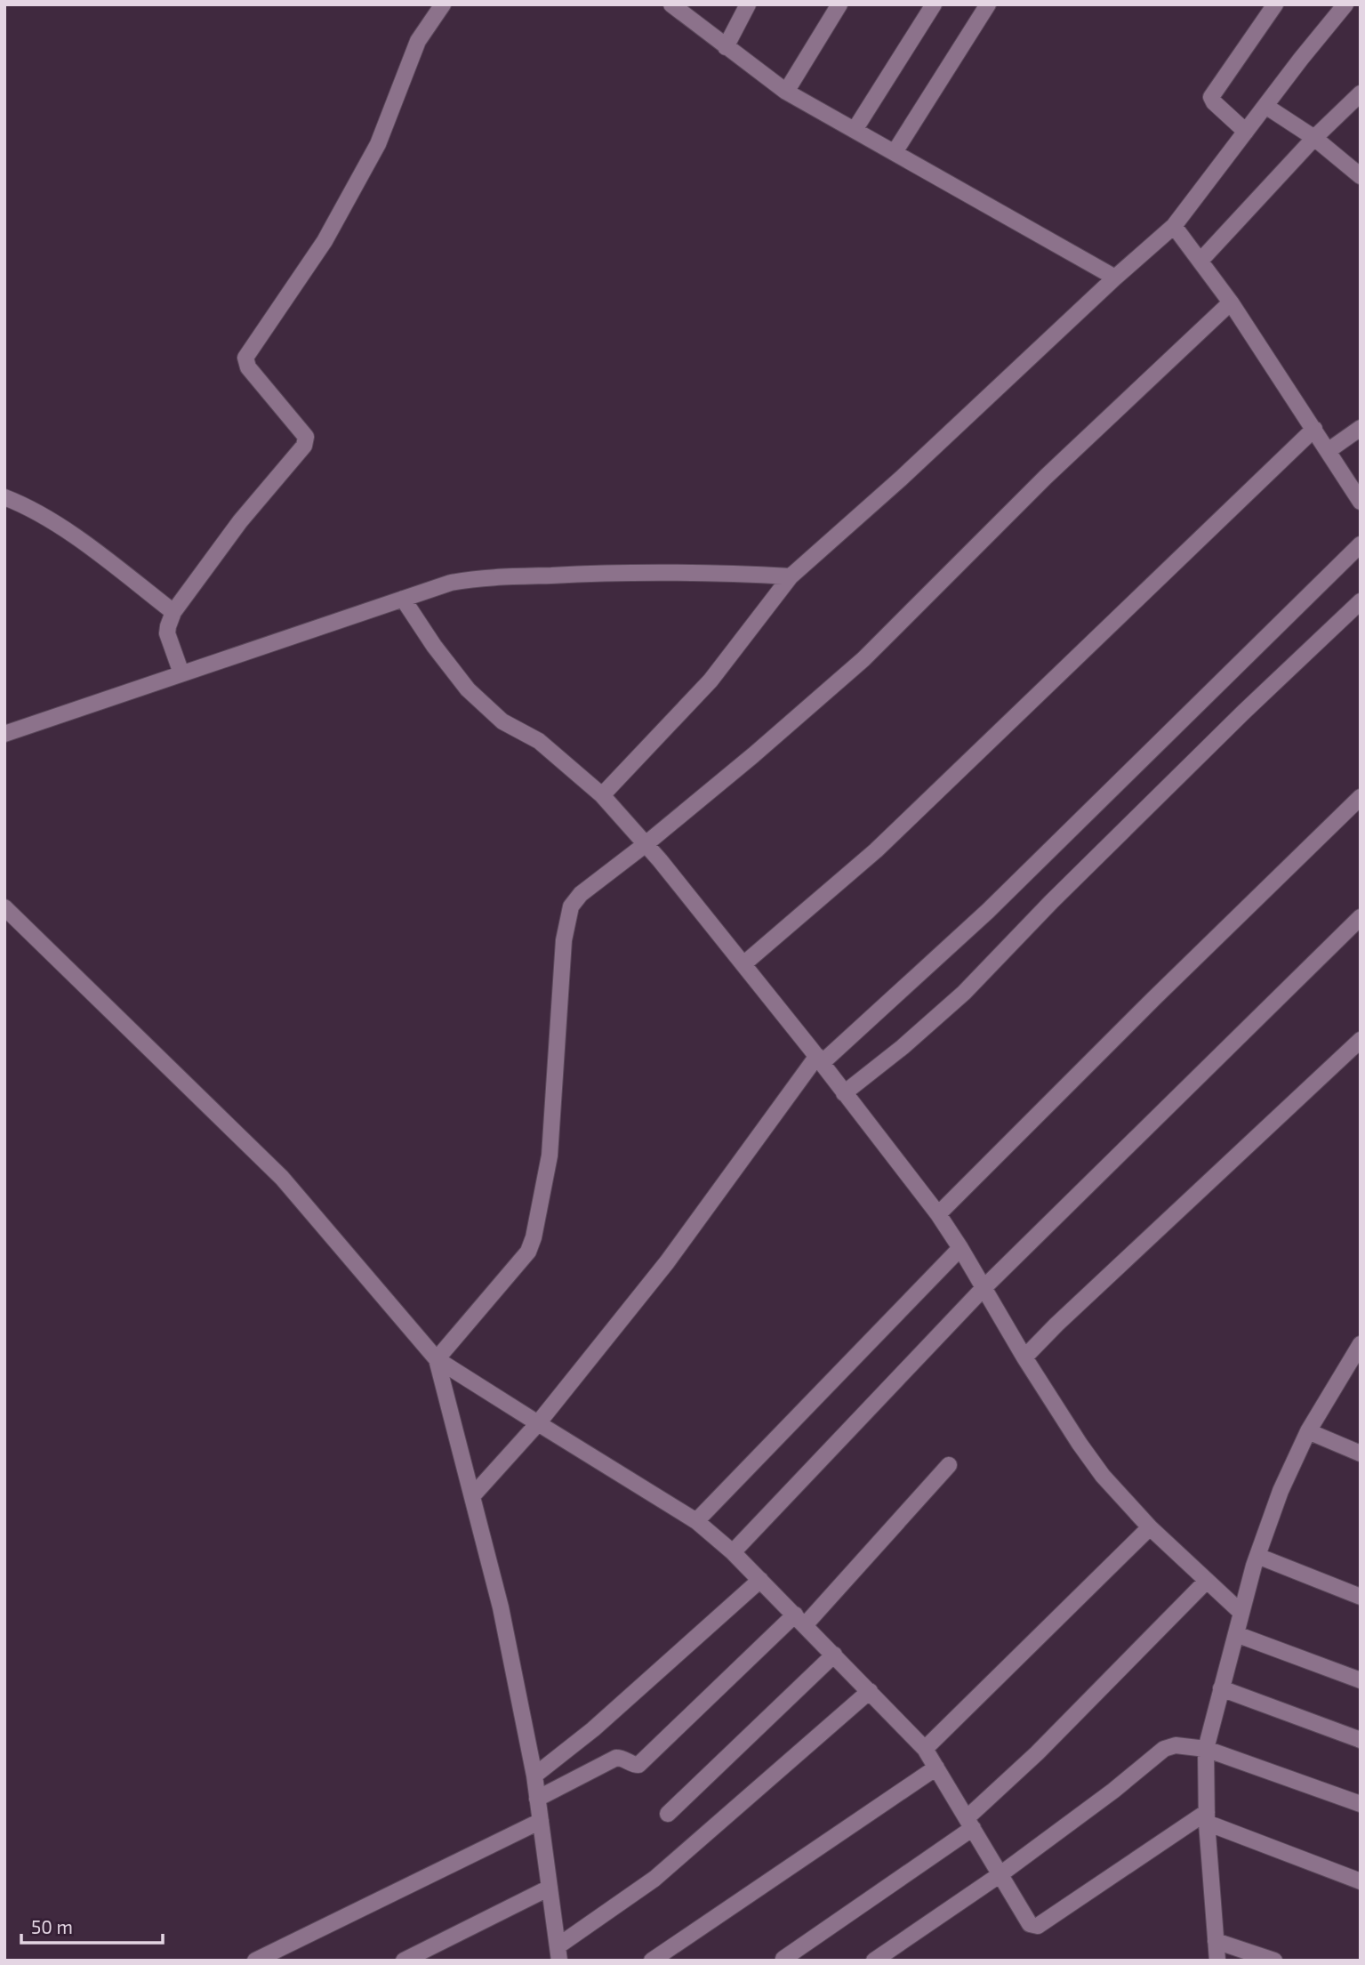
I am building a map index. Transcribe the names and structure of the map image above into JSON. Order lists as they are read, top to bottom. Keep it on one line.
{"scale_bar":"50 m"}
